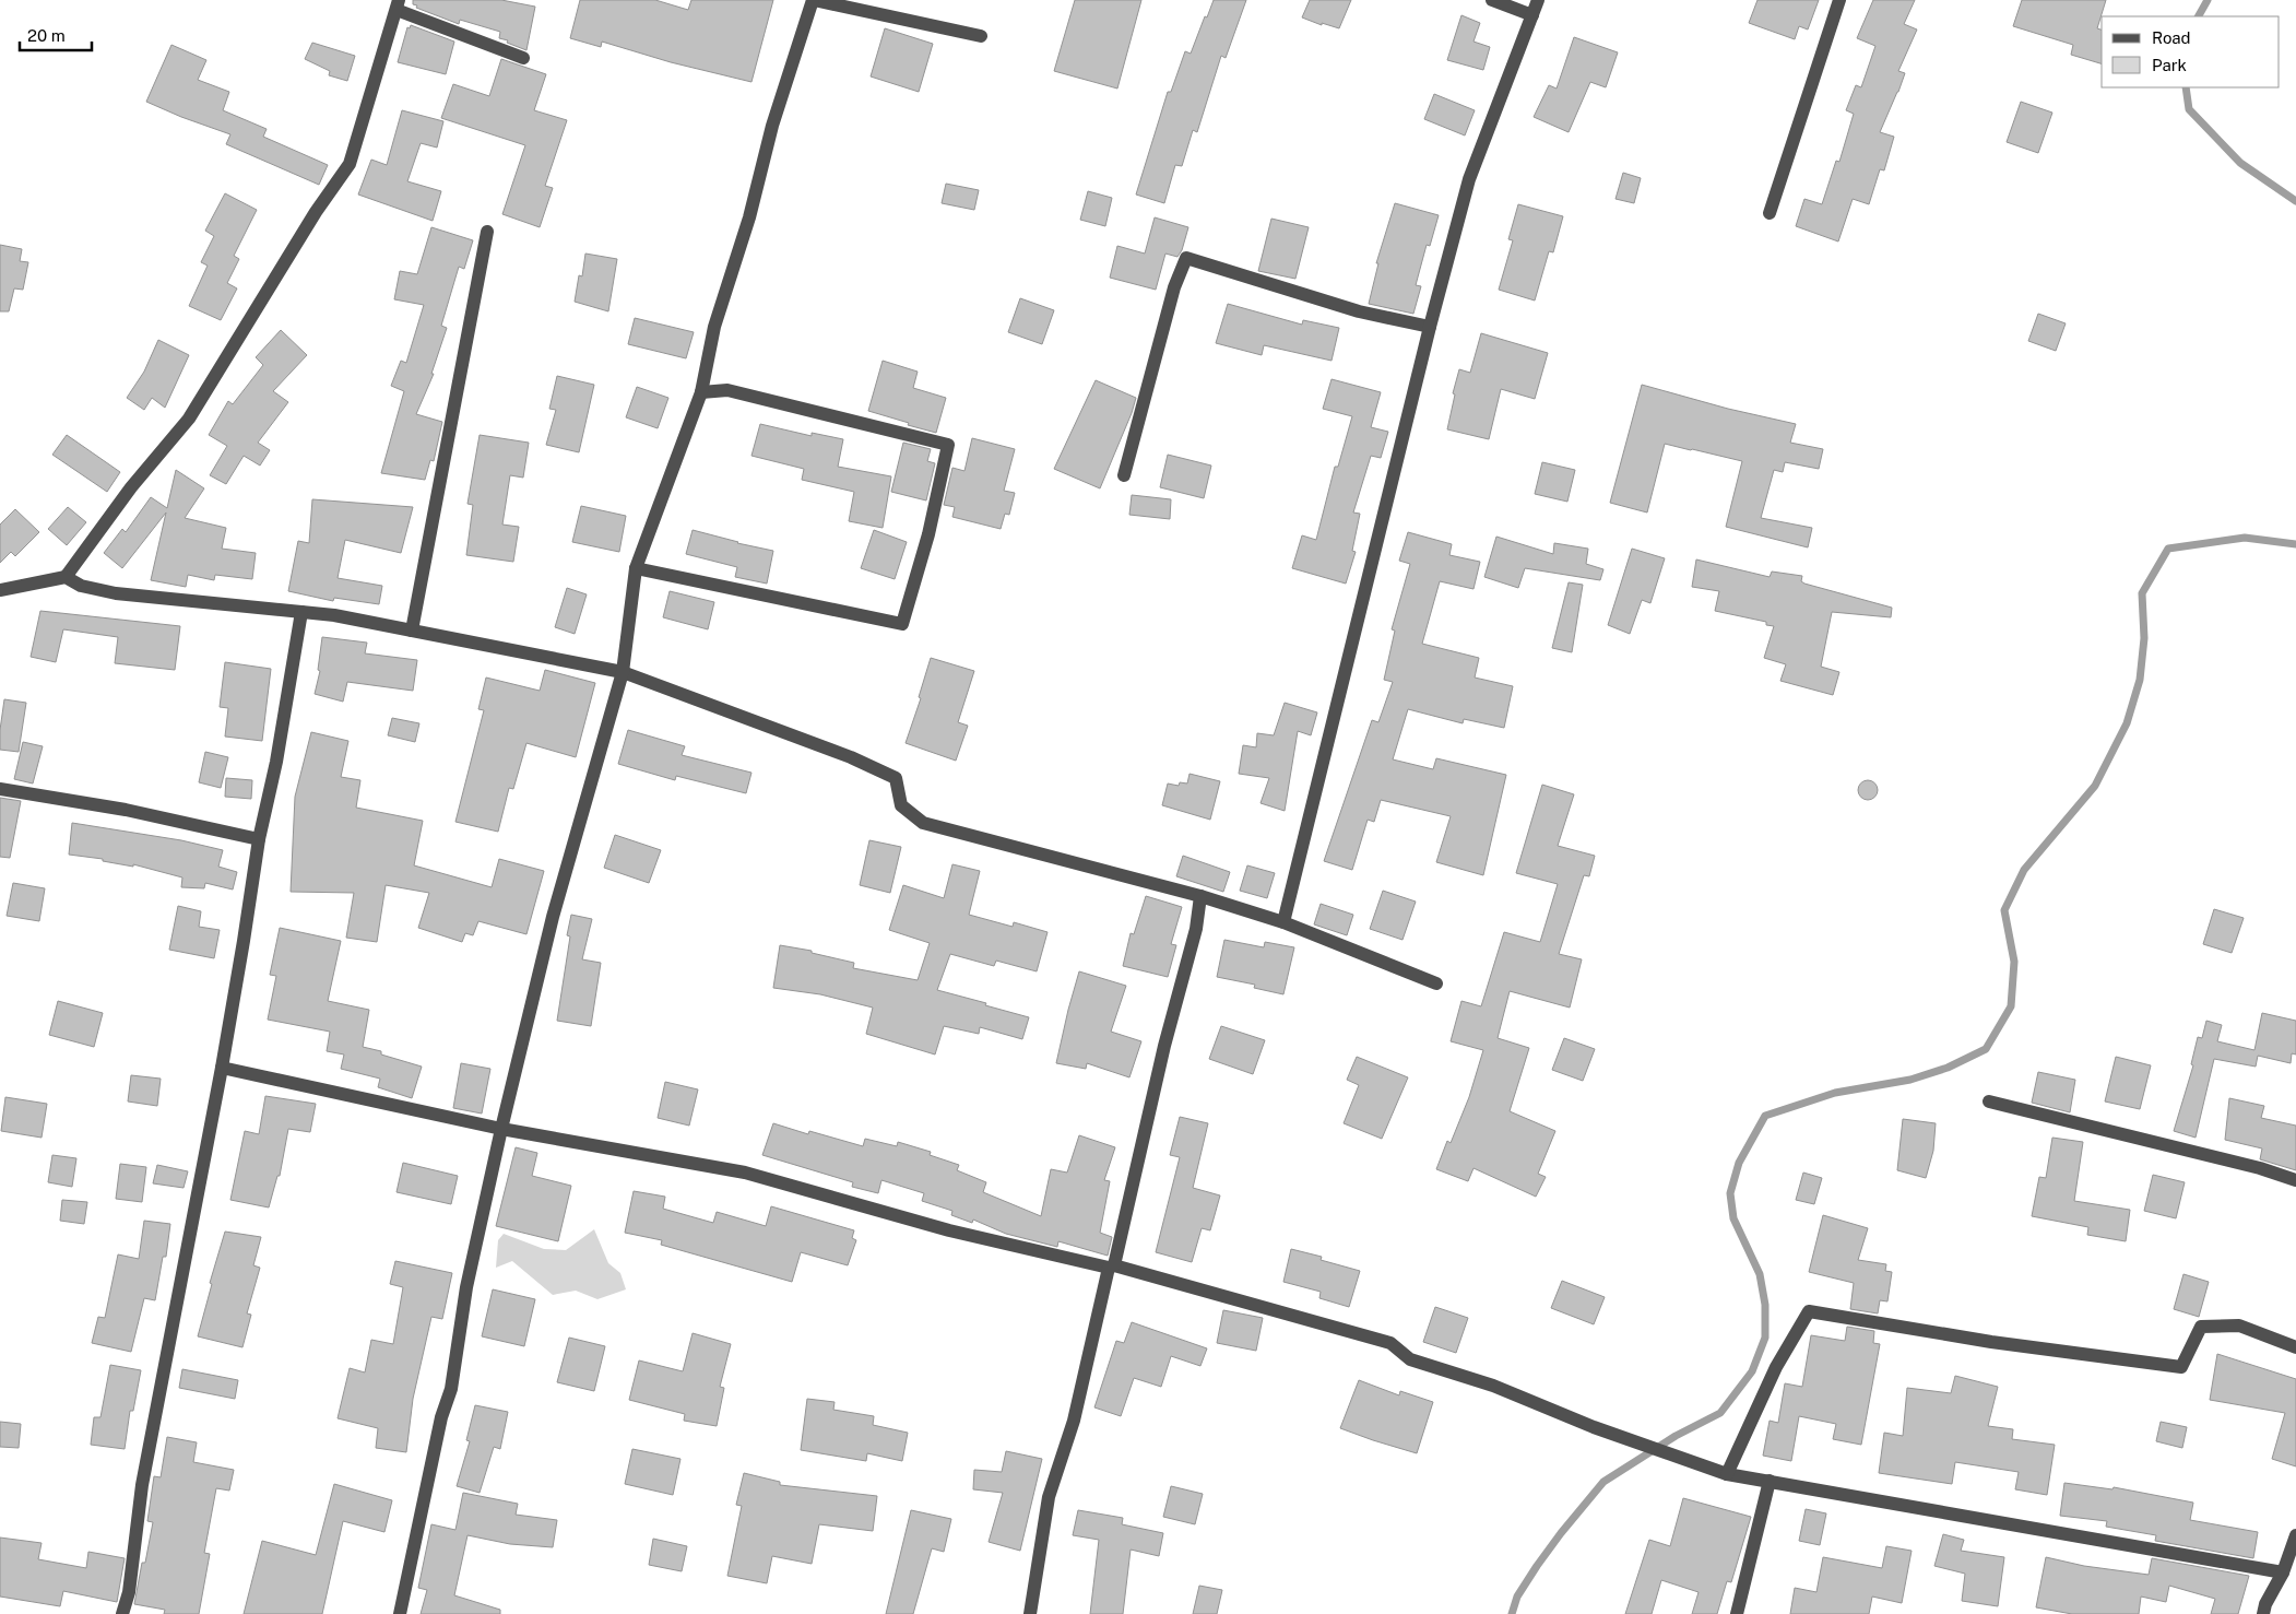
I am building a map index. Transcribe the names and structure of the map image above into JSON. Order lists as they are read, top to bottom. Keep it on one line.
{"legend":["Road","Park"],"scale_bar":"20 m"}
